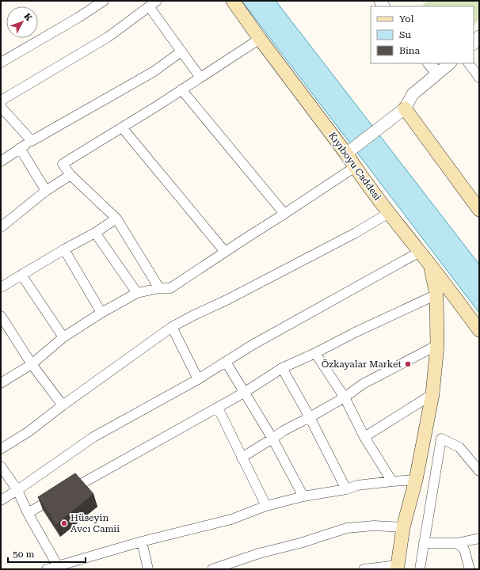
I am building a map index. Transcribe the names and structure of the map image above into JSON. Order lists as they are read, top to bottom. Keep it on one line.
{"streets":{"main road":["Kıyıboyu Caddesi"]},"places":["Özkayalar Market","Hüseyin Avcı Camii"],"legend":["Yol","Su","Bina"],"scale_bar":"50 m","north":"top right"}
